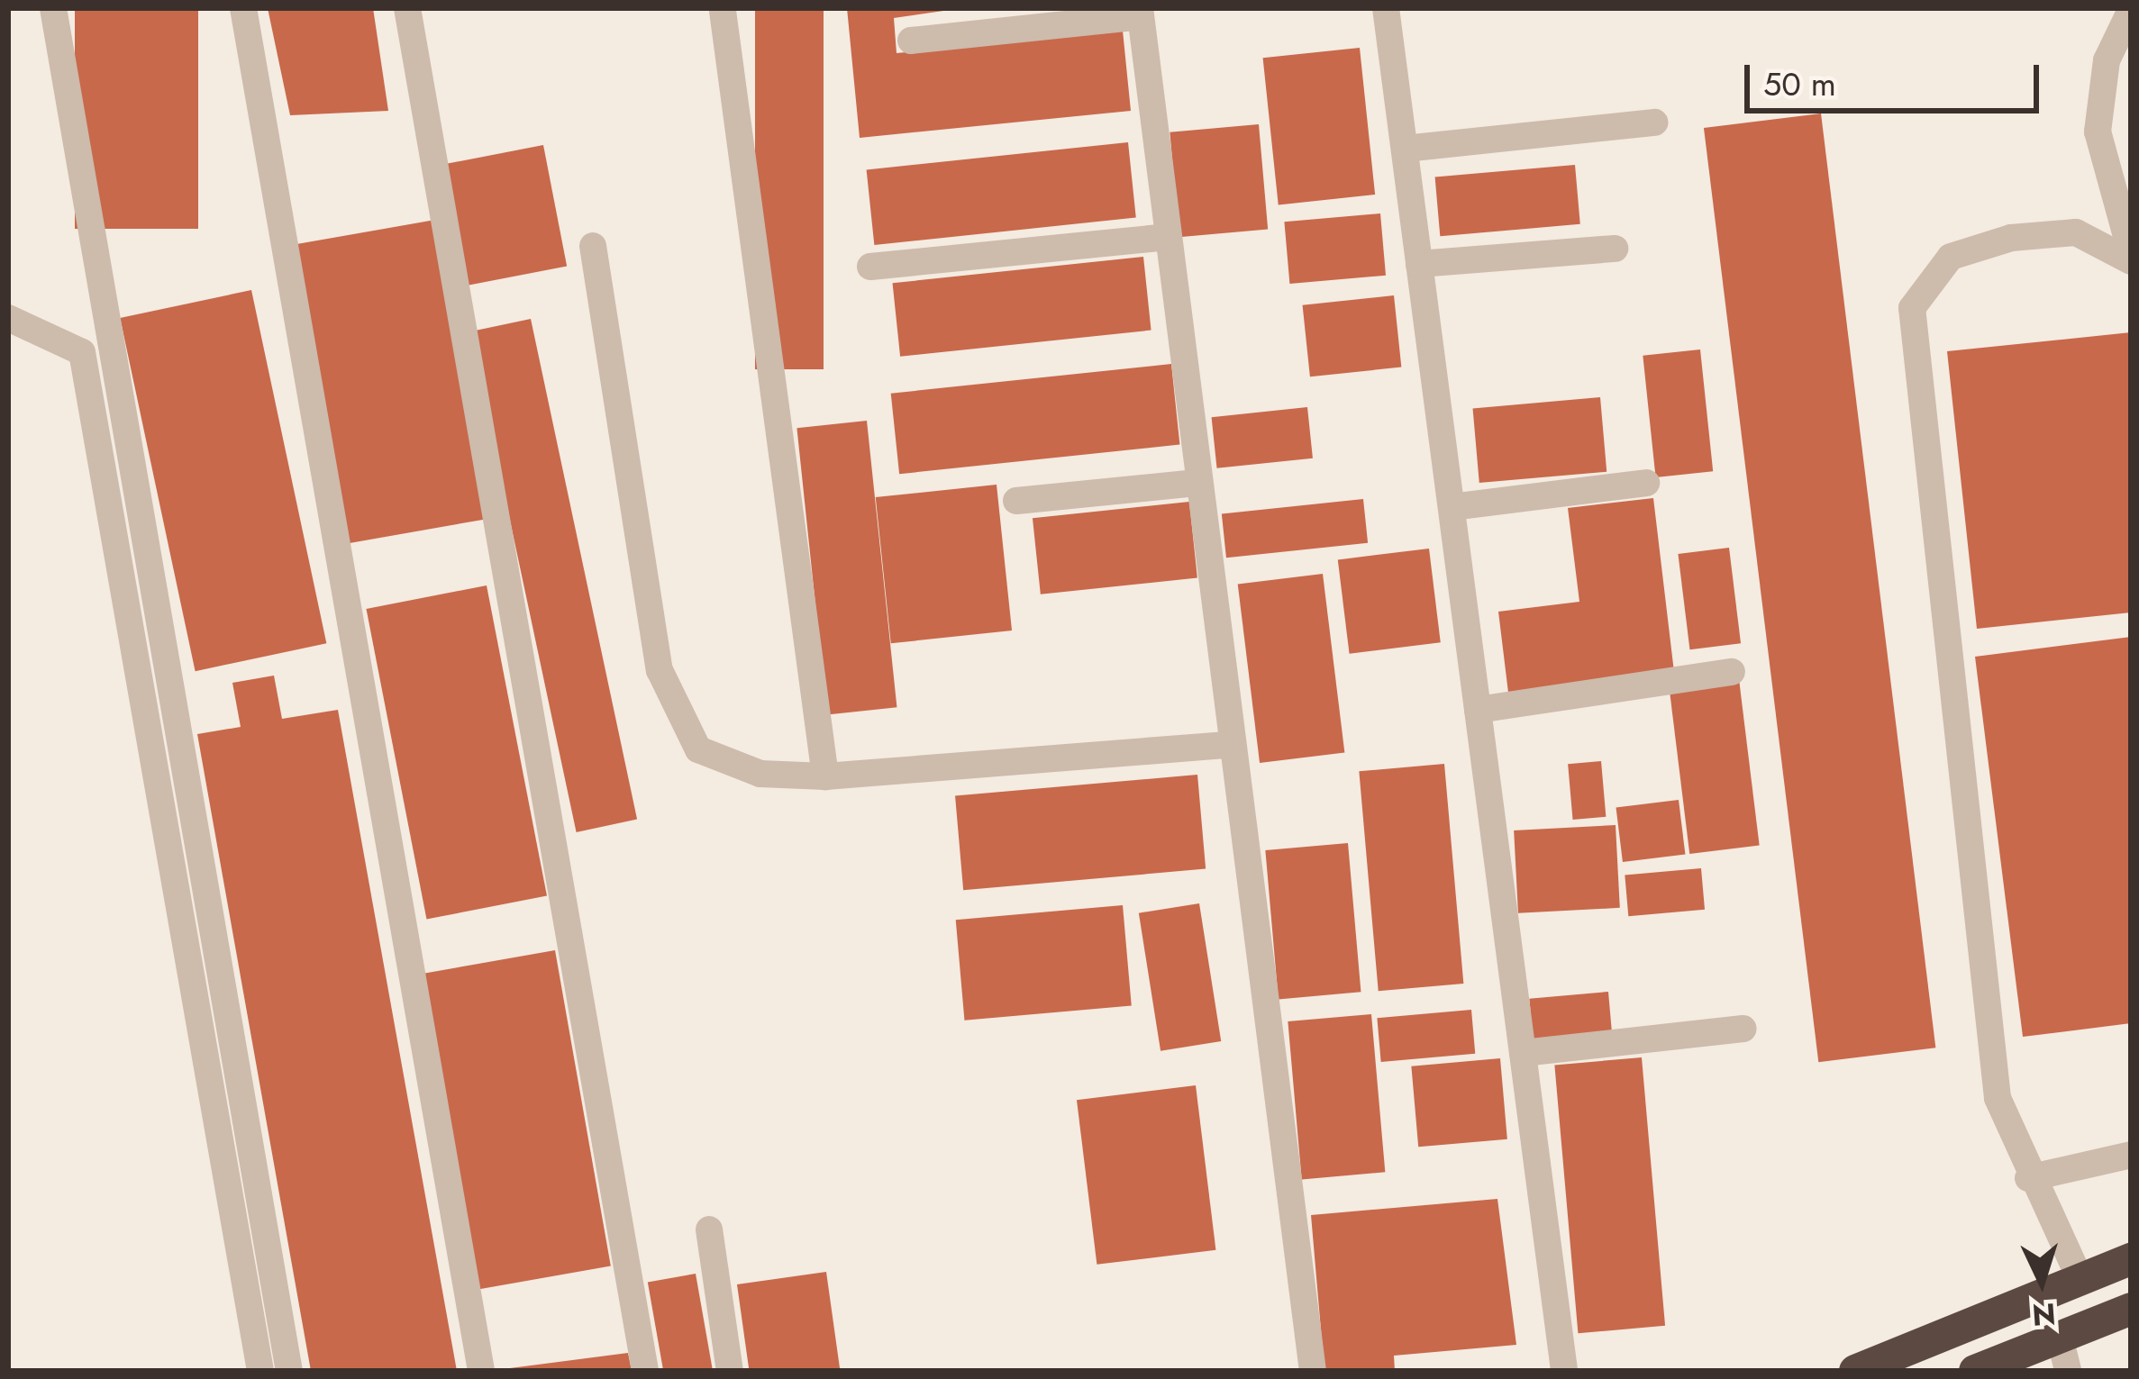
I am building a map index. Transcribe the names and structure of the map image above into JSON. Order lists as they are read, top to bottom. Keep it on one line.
{"scale_bar":"50 m","north":"bottom"}
